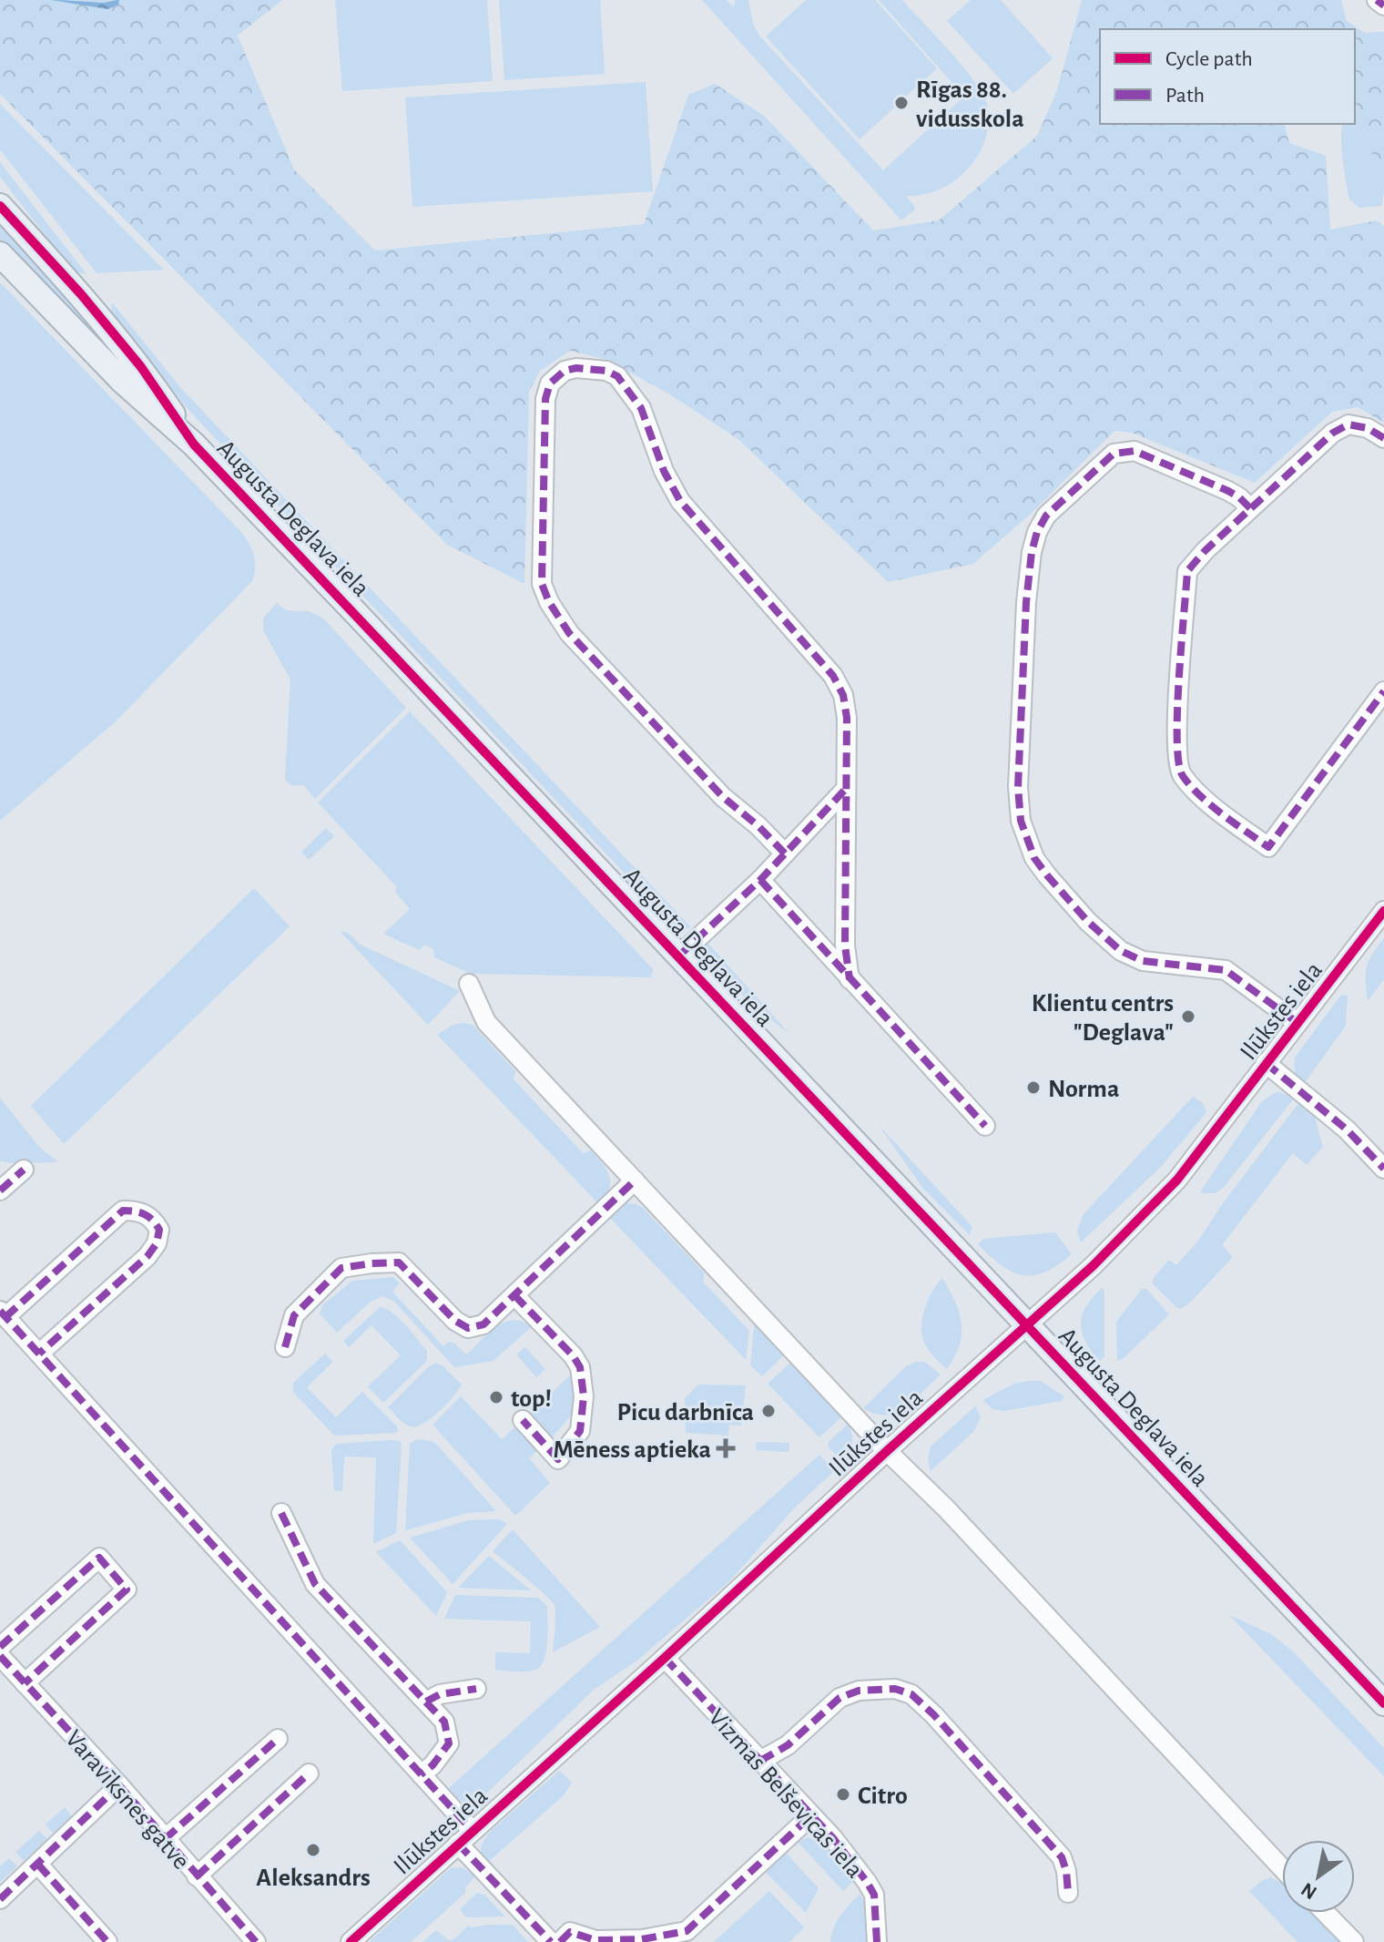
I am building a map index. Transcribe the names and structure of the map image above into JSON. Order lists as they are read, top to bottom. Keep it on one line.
{"streets":{"main road":["Augusta Deglava iela"],"street":["Ilūkstes iela","Vizmas Belševicas iela","Varavīksnes gatve"]},"crossings":[["Augusta Deglava iela","Ilūkstes iela"],["Ilūkstes iela","Vizmas Belševicas iela"]],"places":{"other":["Rīgas 88. vidusskola","Klientu centrs \"Deglava\"","Norma","top!","Picu darbnīca","Citro","Aleksandrs"],"health":["Mēness aptieka"]},"legend":["Cycle path","Path"],"north":"bottom left"}
